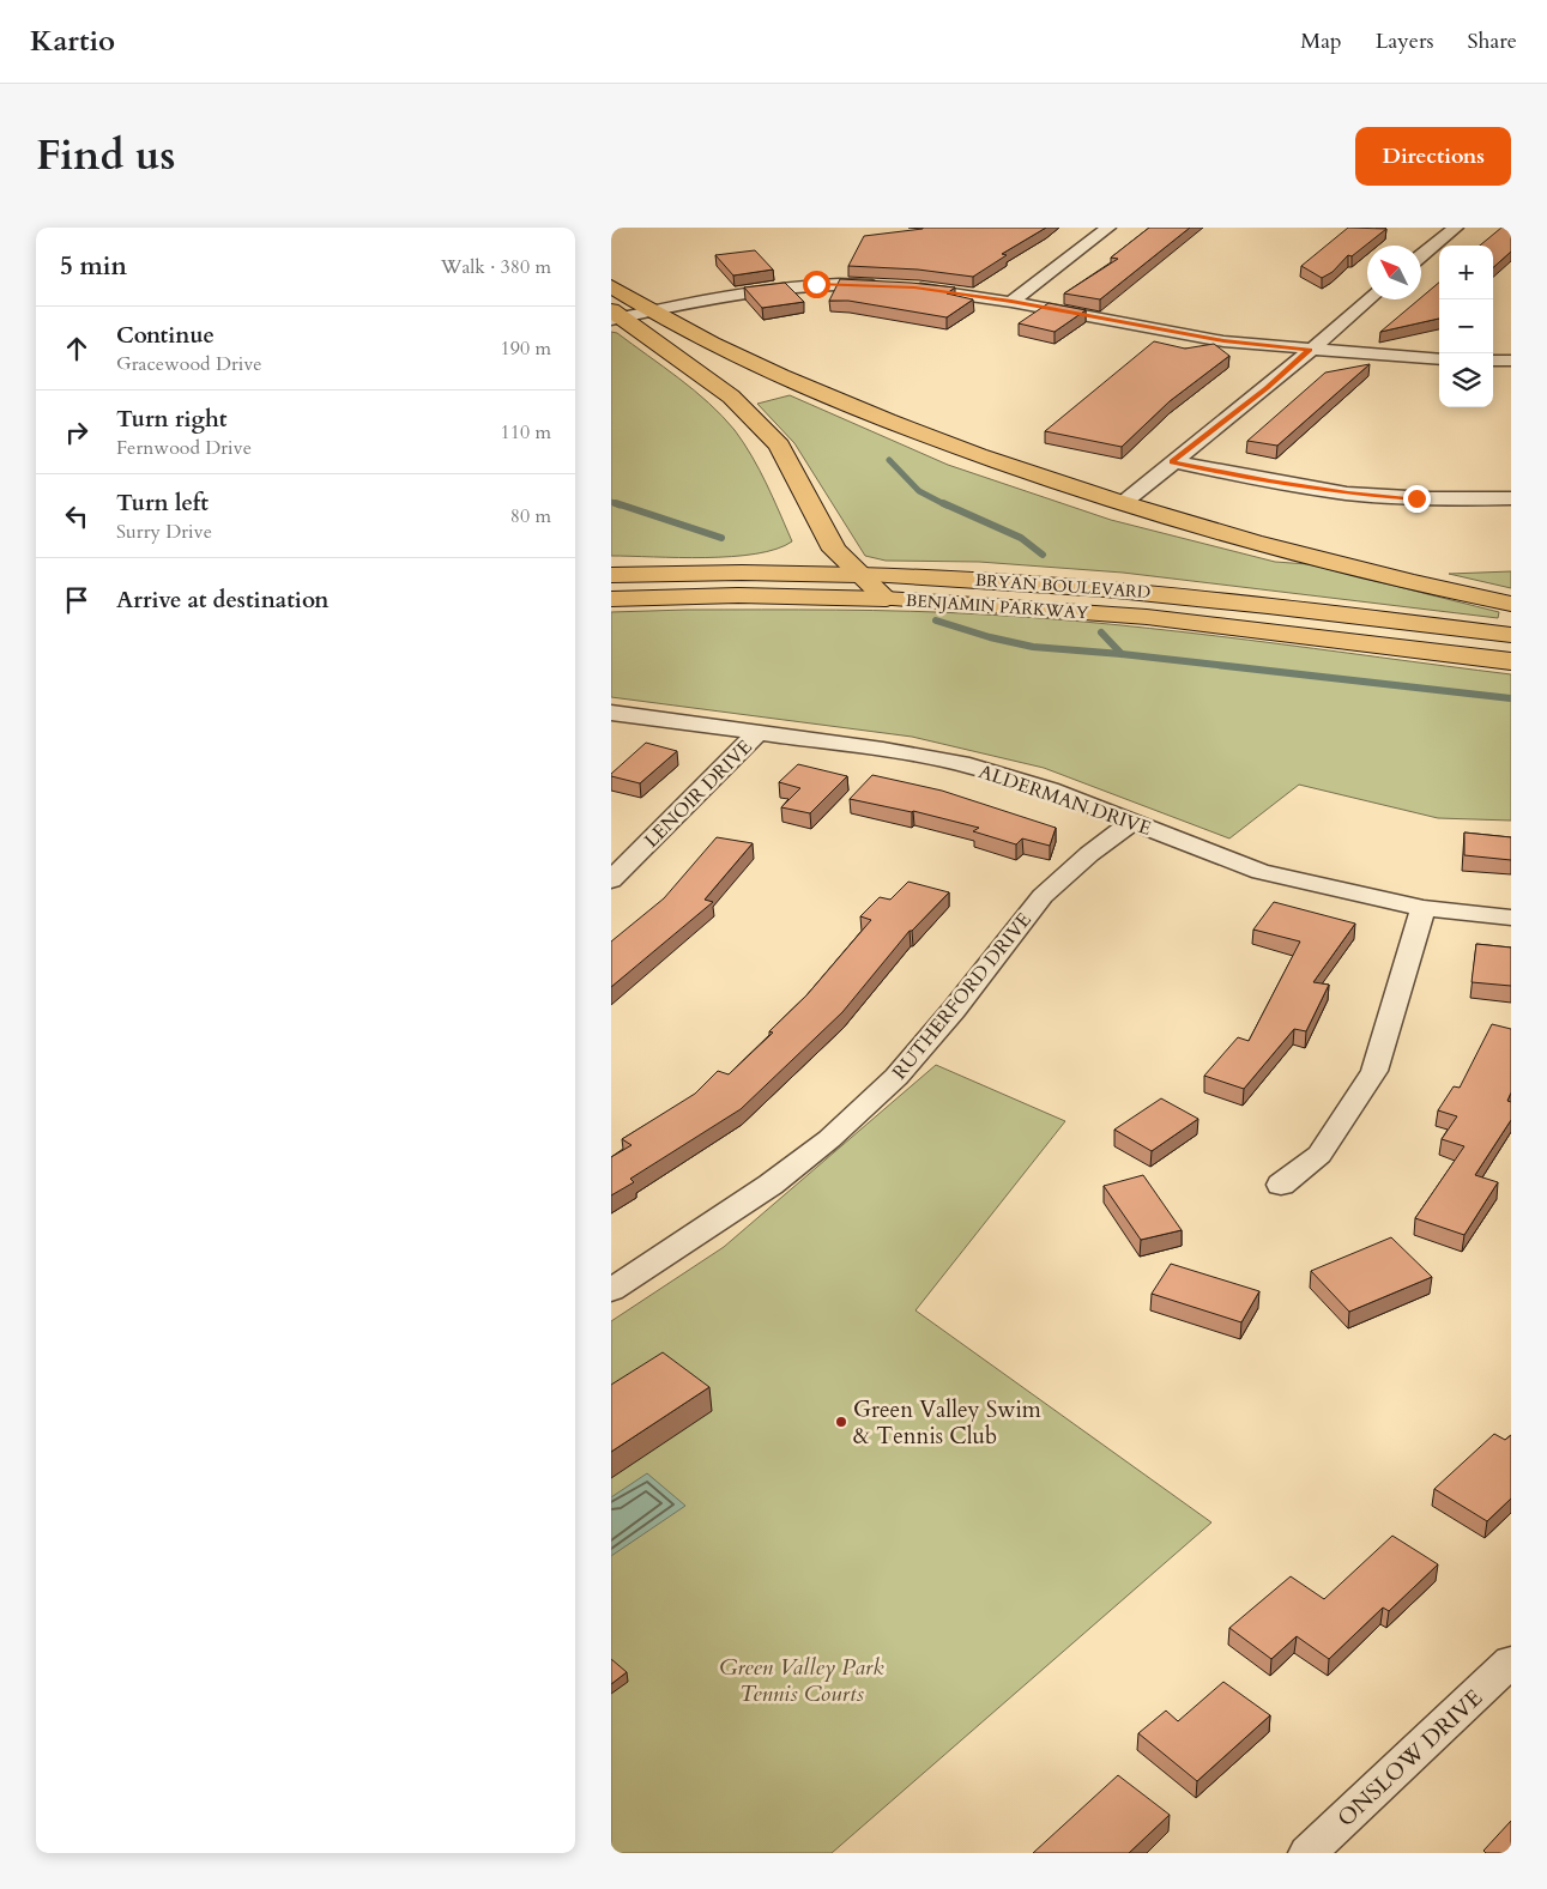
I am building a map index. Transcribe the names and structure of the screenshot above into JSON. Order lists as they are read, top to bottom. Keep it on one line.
{"streets":{"main road":["BRYAN BOULEVARD","BENJAMIN PARKWAY"],"street":["LENOIR DRIVE","ALDERMAN DRIVE","RUTHERFORD DRIVE","ONSLOW DRIVE"]},"crossings":[["BRYAN BOULEVARD","BENJAMIN PARKWAY"],["LENOIR DRIVE","ALDERMAN DRIVE"],["ALDERMAN DRIVE","RUTHERFORD DRIVE"]],"parks":["Green Valley Park Tennis Courts"],"places":["Green Valley Swim & Tennis Club"],"north":"top left","page":{"header":"Kartio","nav":["Map","Layers","Share"],"title":"Find us","buttons":"Directions","heading":["5 min","Walk · 380 m"],"map_buttons":["+","−"],"list":[["Continue","Gracewood Drive","190 m"],["Turn right","Fernwood Drive","110 m"],["Turn left","Surry Drive","80 m"],"Arrive at destination"]}}
